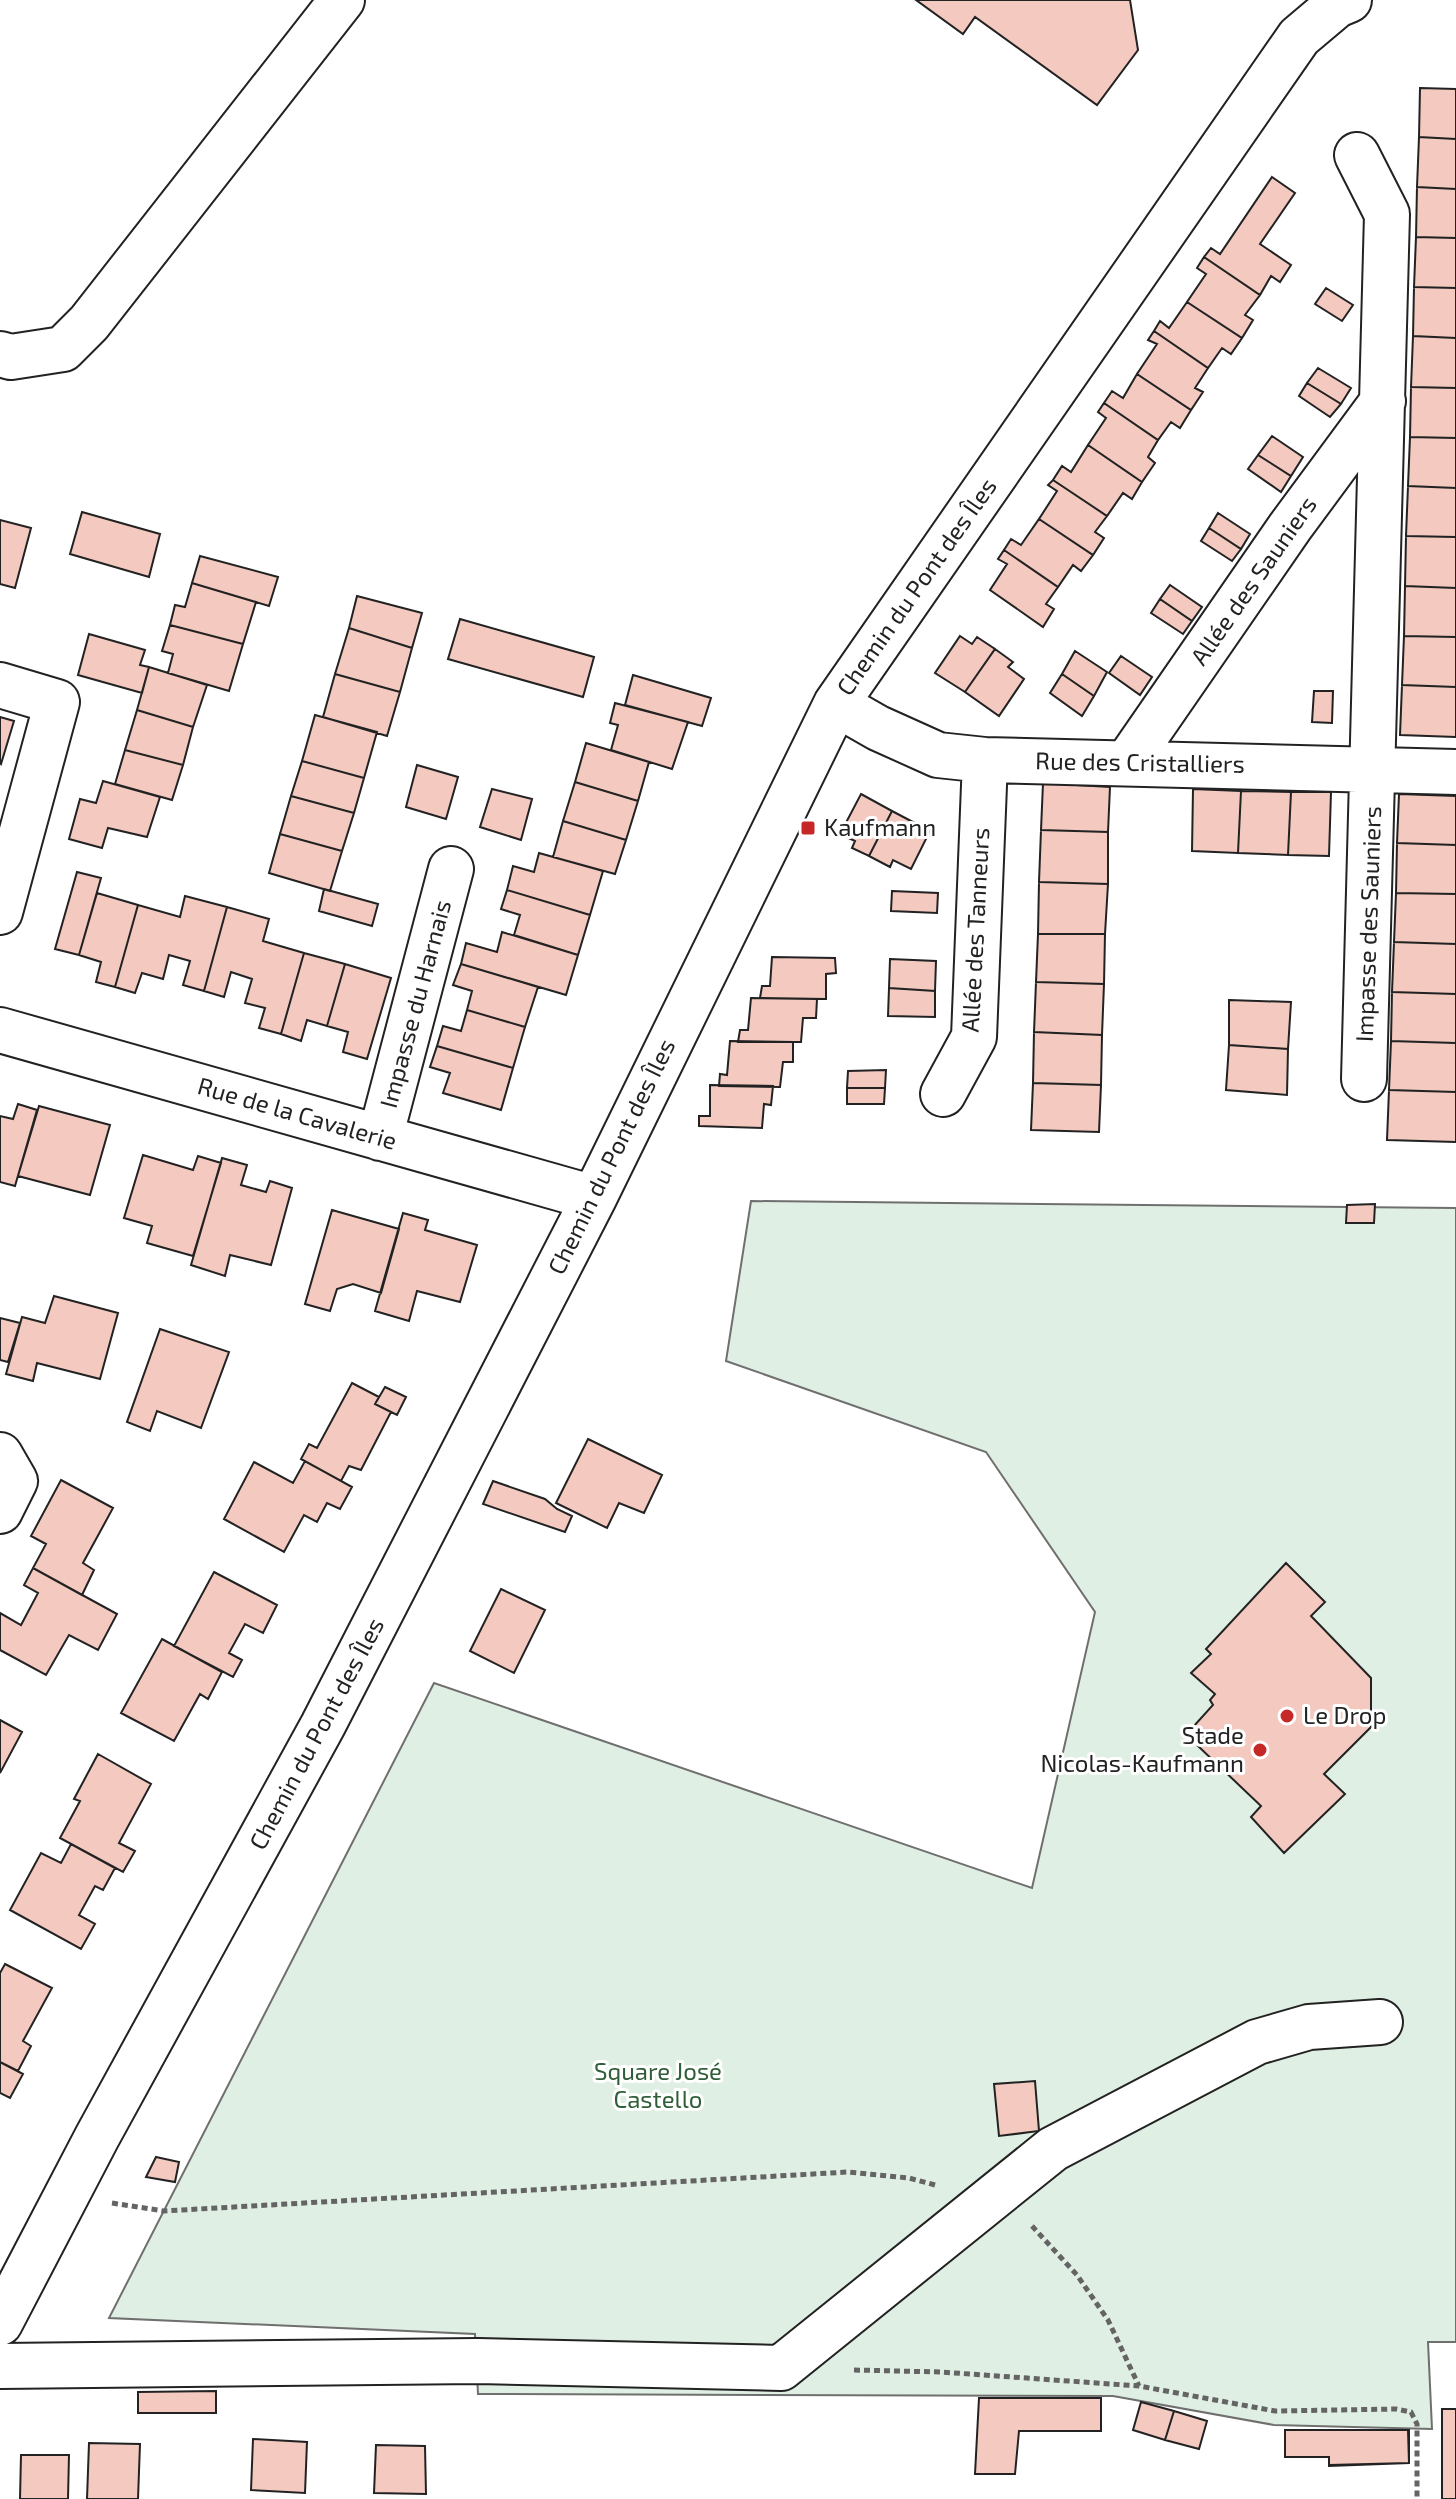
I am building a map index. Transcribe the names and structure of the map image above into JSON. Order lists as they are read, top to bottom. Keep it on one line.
{"streets":{"street":["Allée des Sauniers","Chemin du Pont des Îles","Rue des Cristalliers","Impasse des Sauniers","Allée des Tanneurs","Impasse du Harnais","Rue de la Cavalerie"]},"crossings":[["Allée des Sauniers","Rue des Cristalliers"],["Chemin du Pont des Îles","Rue des Cristalliers"],["Chemin du Pont des Îles","Rue de la Cavalerie"],["Rue des Cristalliers","Impasse des Sauniers"],["Rue des Cristalliers","Allée des Tanneurs"],["Impasse du Harnais","Rue de la Cavalerie"]],"parks":["Square José Castello"],"places":{"transit":["Kaufmann"],"other":["Le Drop","Stade Nicolas-Kaufmann"]}}
